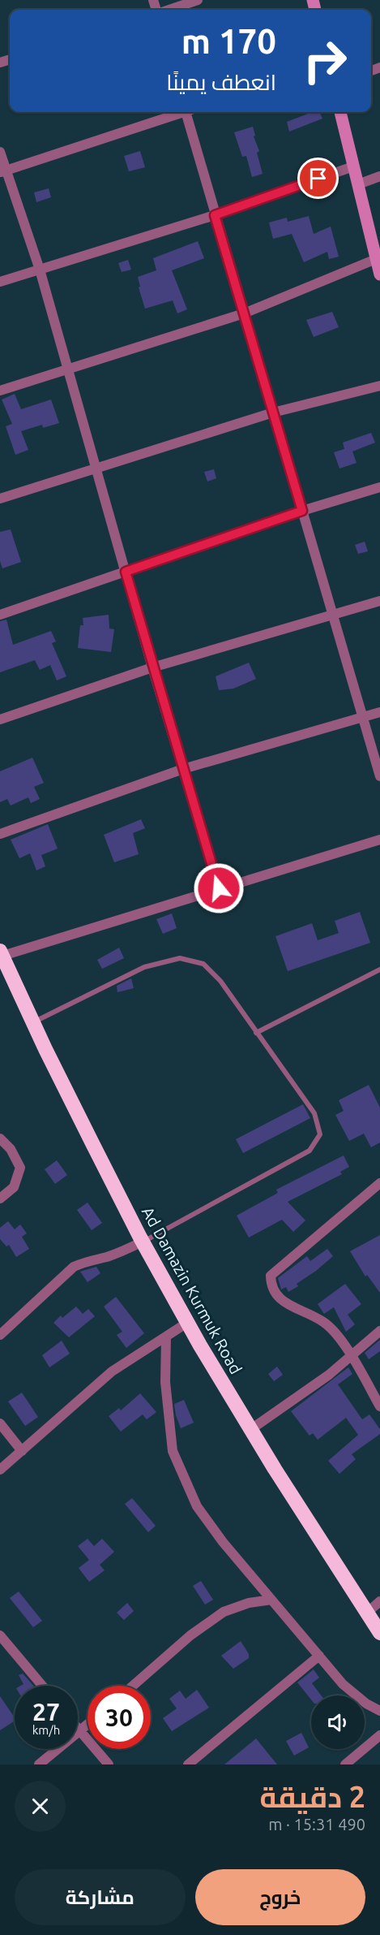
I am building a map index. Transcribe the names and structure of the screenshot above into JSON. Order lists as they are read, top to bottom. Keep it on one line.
{"streets":{"highway":["Ad Damazin Kurmuk Road"]},"page":{"turn":["170 m","انعطف يمينًا"],"speed":"27 km/h","limit":"30","heading":["2 دقيقة","490 m · 15:31"],"buttons":["خروج","مشاركة"]}}
